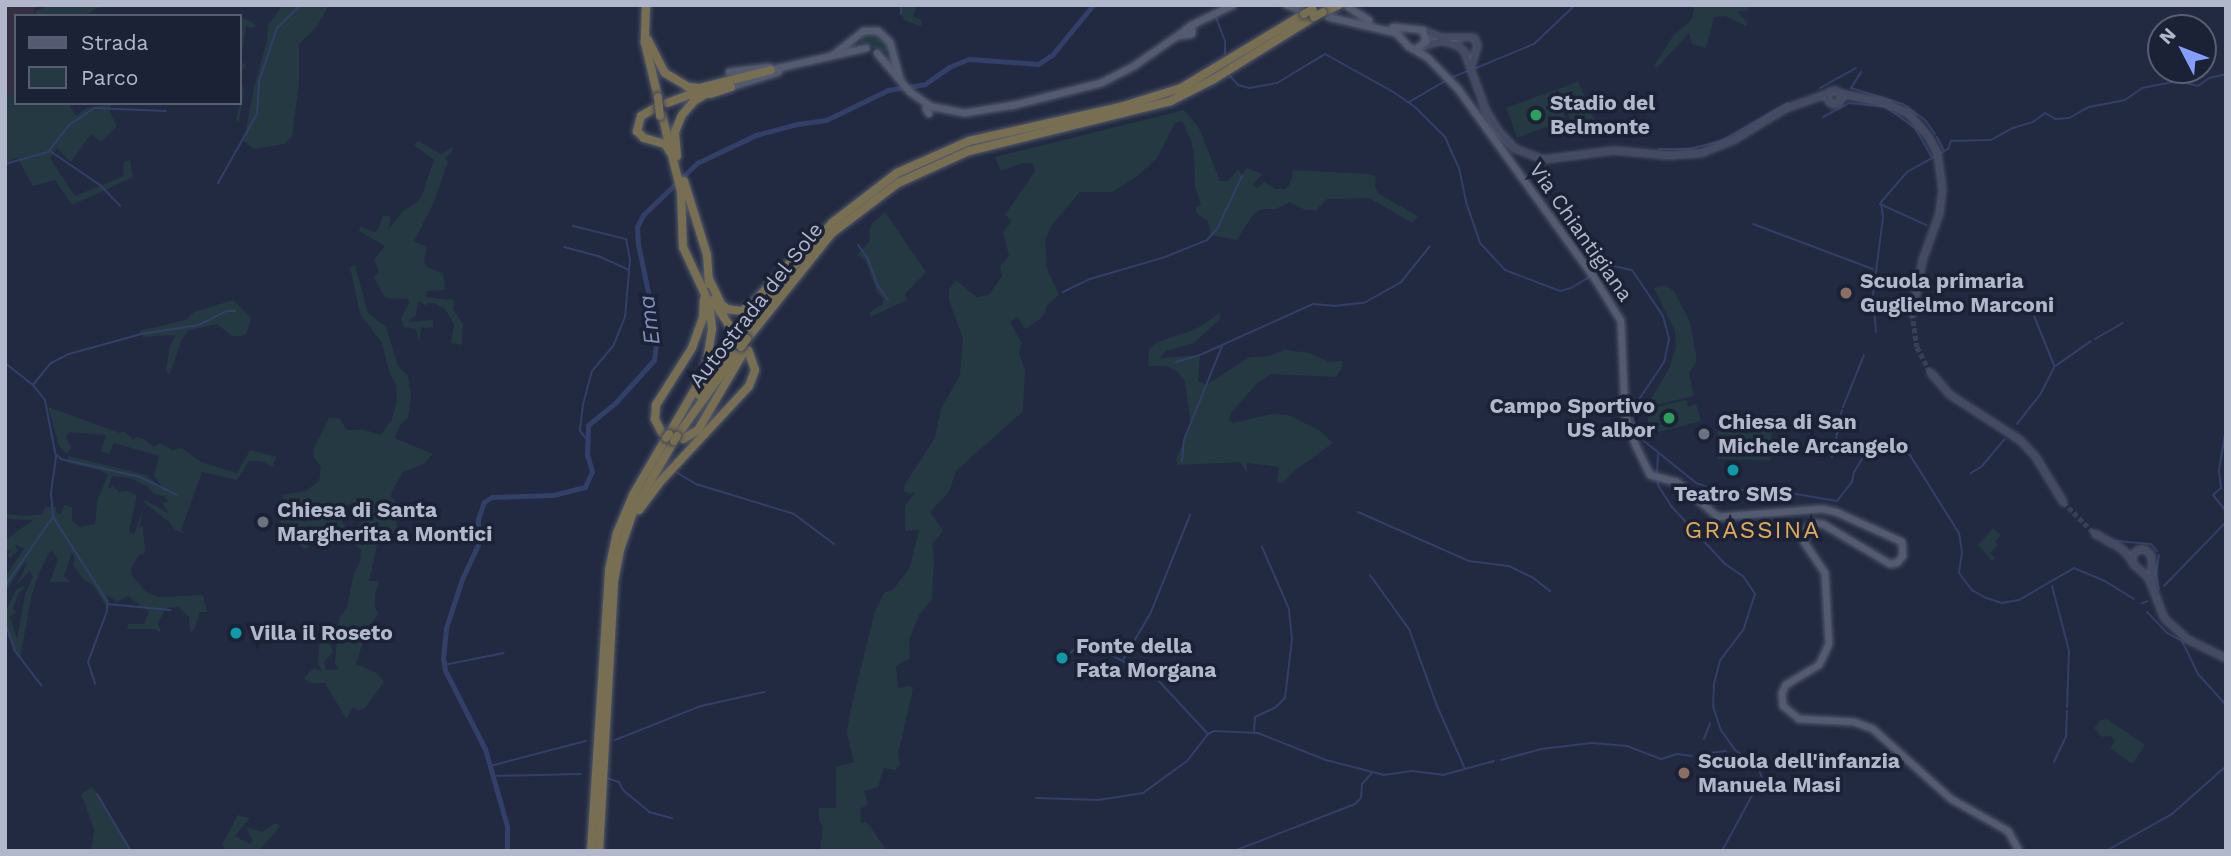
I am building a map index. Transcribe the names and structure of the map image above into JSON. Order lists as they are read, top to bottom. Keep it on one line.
{"streets":{"highway":["Autostrada del Sole"],"main road":["Via Chiantigiana"]},"crossings":[["Via Chiantigiana","Autostrada del Sole"]],"districts":["GRASSINA"],"water":["Ema"],"places":["Stadio del Belmonte","Scuola primaria Guglielmo Marconi","Campo Sportivo US albor","Chiesa di San Michele Arcangelo","Teatro SMS","Chiesa di Santa Margherita a Montici","Villa il Roseto","Fonte della Fata Morgana","Scuola dell'infanzia Manuela Masi"],"legend":["Strada","Parco"],"north":"top left"}
